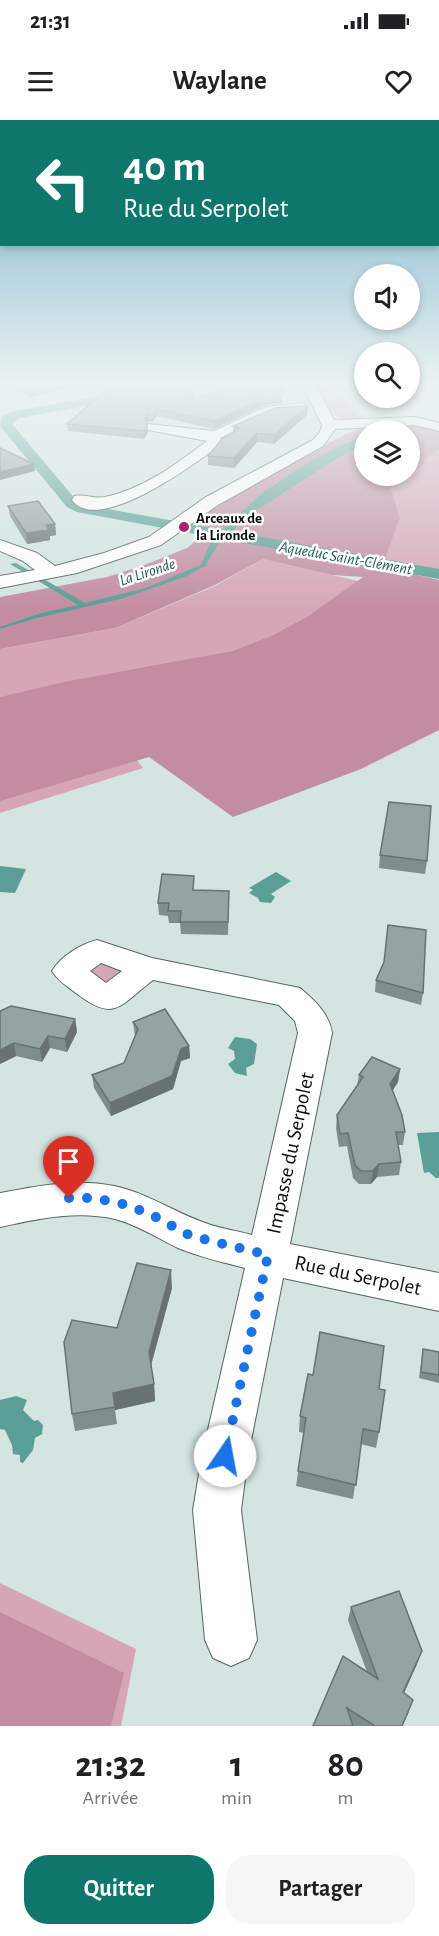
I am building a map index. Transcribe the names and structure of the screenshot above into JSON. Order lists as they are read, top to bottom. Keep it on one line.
{"streets":{"street":["Impasse du Serpolet","Rue du Serpolet"]},"crossings":[["Impasse du Serpolet","Rue du Serpolet"]],"water":["Aqueduc Saint-Clément","La Lironde"],"places":["Arceaux de la Lironde"],"page":{"status":"21:31","header":"Waylane","turn":["40 m","Rue du Serpolet"],"eta":["21:32","Arrivée","1","min","80","m"],"buttons":["Quitter","Partager"]}}
